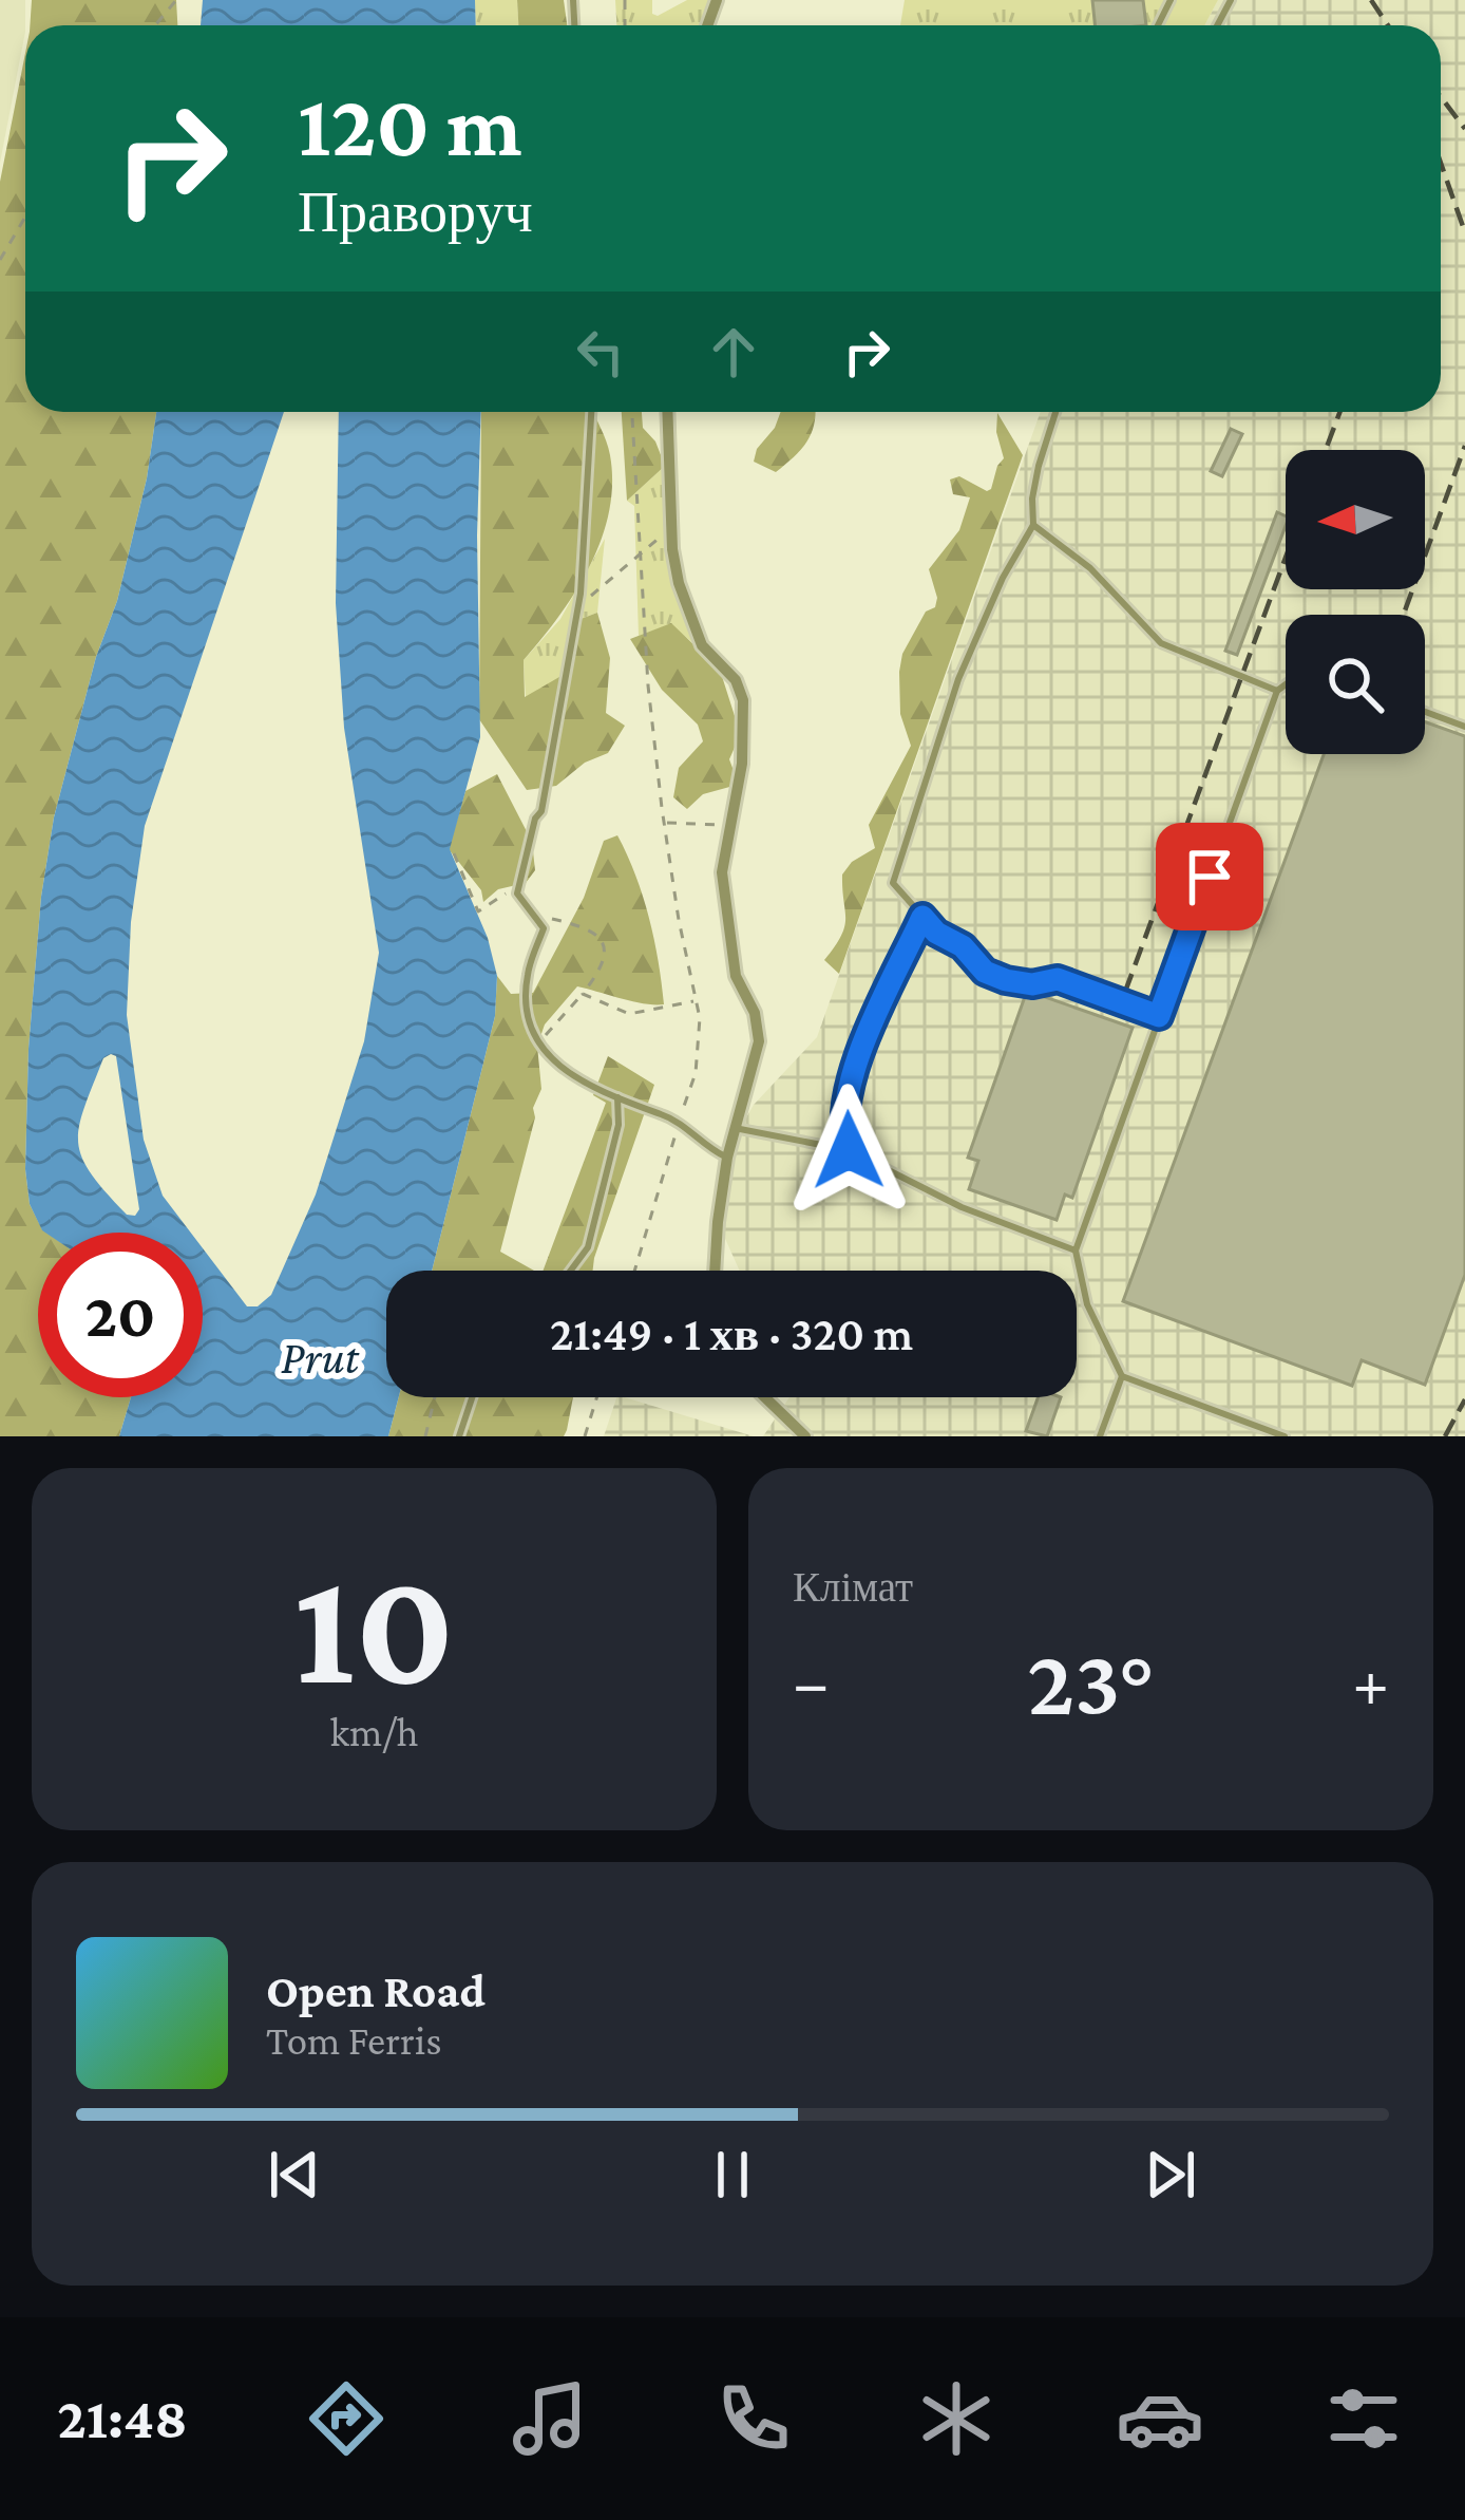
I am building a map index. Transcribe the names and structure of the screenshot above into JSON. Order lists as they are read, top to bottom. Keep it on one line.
{"water":["Prut"],"north":"left","page":{"turn":["120 m","Праворуч"],"limit":"20","trip":"21:49 · 1 хв · 320 m","tile":[["10","km/h"],"Клімат"],"heat":["−","23°","+"],"song":["Open Road","Tom Ferris"],"tabs":"21:48"}}
